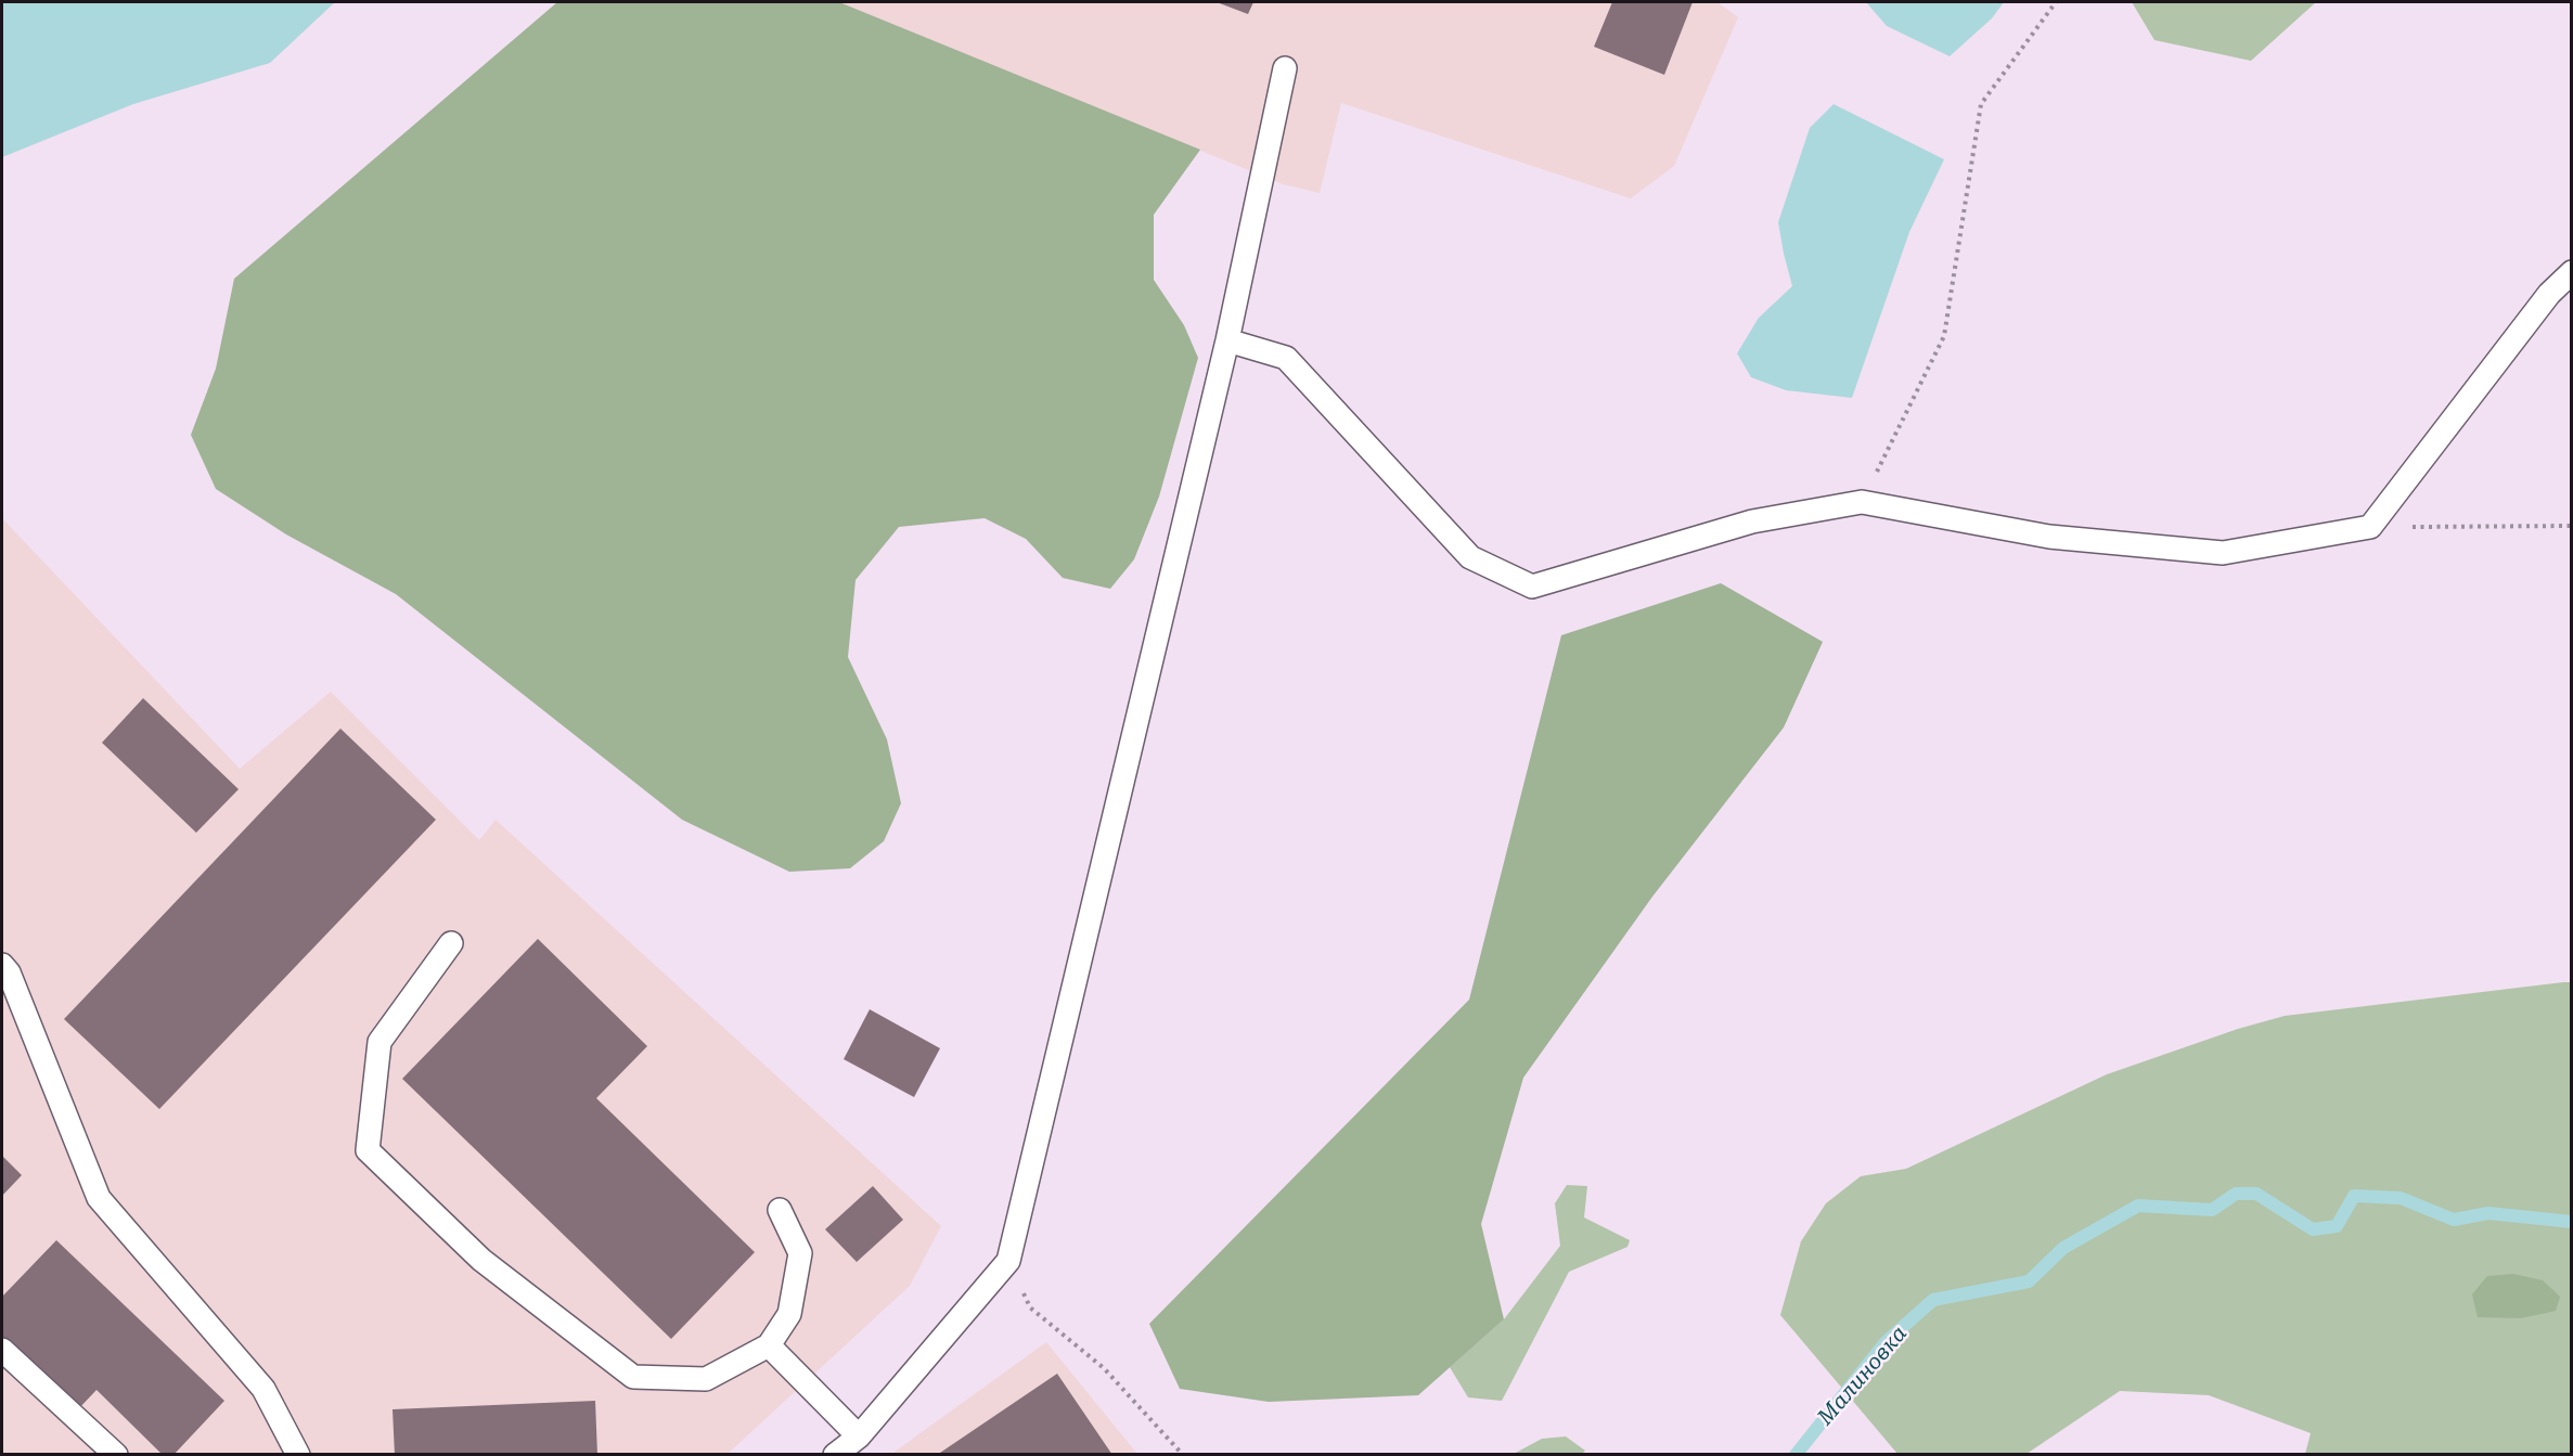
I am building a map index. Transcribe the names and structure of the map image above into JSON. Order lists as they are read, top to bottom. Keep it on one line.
{"water":["Малиновка"]}
